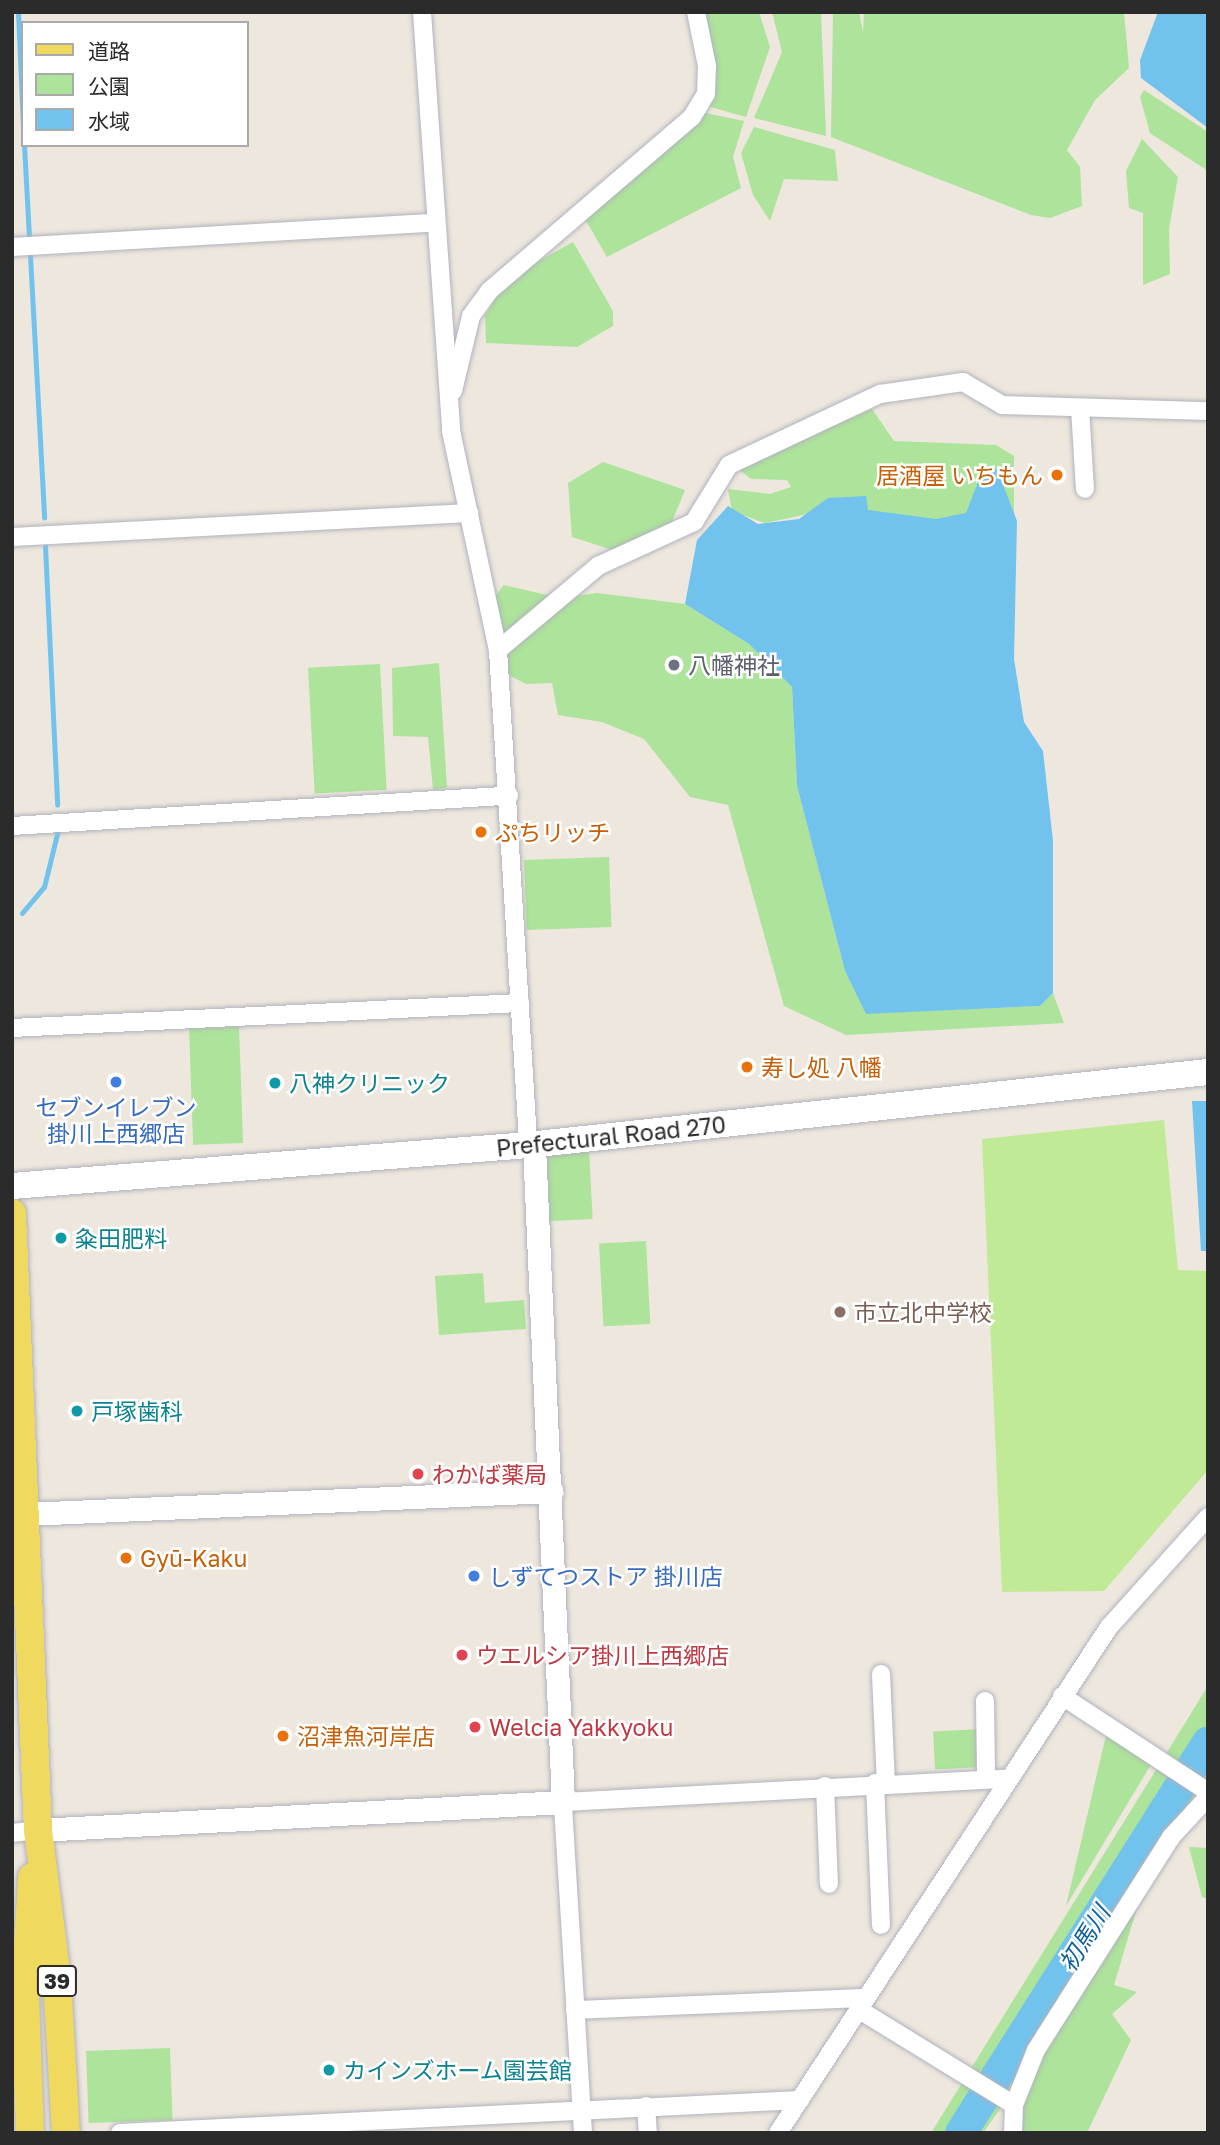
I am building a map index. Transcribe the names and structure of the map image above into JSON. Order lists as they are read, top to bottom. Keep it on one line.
{"streets":{"main road":["Prefectural Road 270","39"]},"water":["初馬川"],"places":["居酒屋 いちもん","八幡神社","ぷちリッチ","寿し処 八幡","セブンイレブン 掛川上西郷店","八神クリニック","粂田肥料","市立北中学校","戸塚歯科","わかば薬局","Gyū-Kaku","しずてつストア 掛川店","ウエルシア掛川上西郷店","Welcia Yakkyoku","沼津魚河岸店","カインズホーム園芸館"],"legend":["道路","公園","水域"]}
